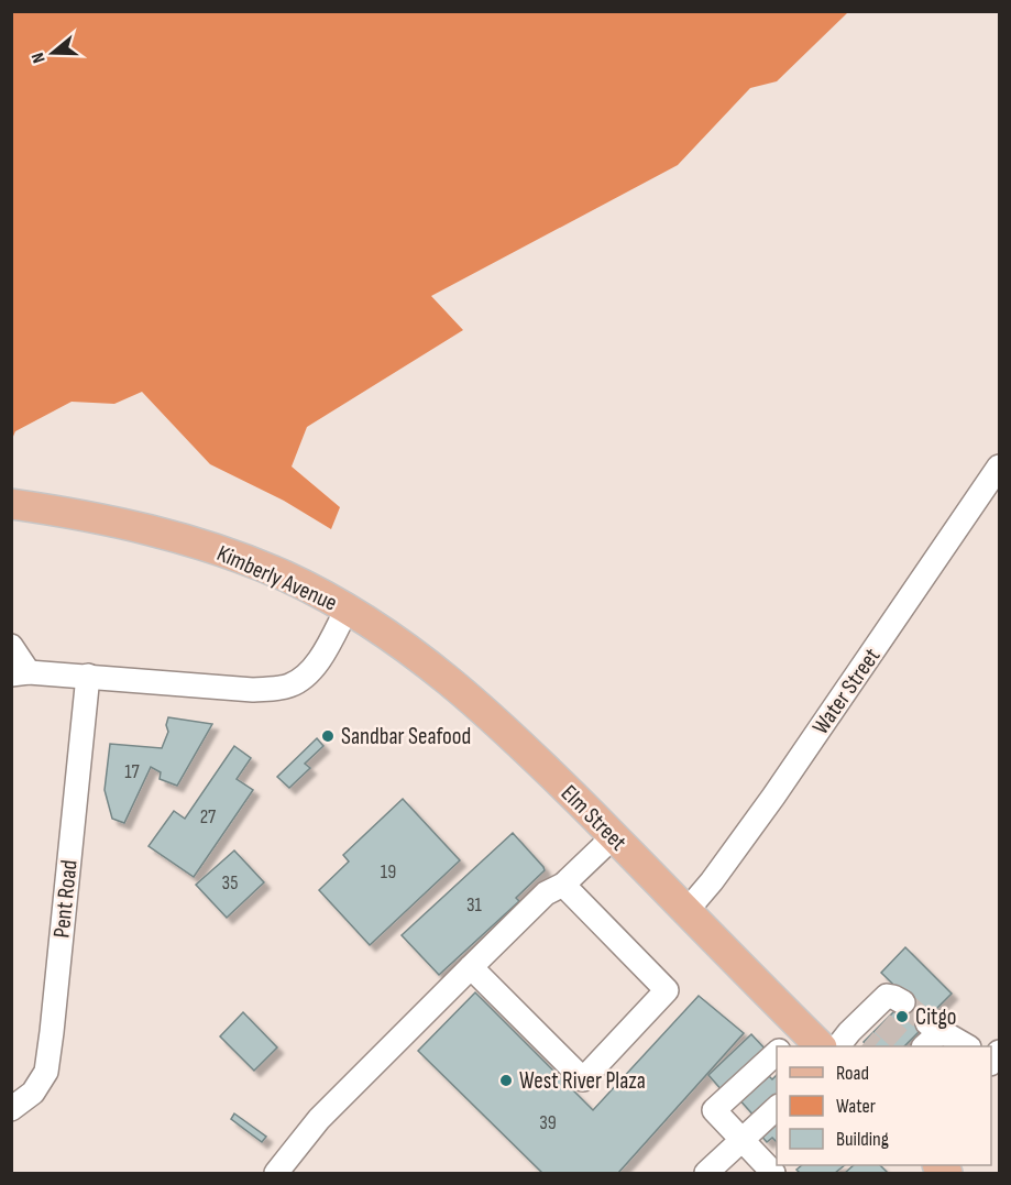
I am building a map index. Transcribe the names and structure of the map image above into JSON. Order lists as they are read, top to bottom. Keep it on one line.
{"streets":{"main road":["Kimberly Avenue","Elm Street"],"street":["Water Street","Pent Road"]},"crossings":[["Kimberly Avenue","Elm Street"],["Kimberly Avenue","Pent Road"],["Water Street","Elm Street"]],"places":["Sandbar Seafood","Citgo","West River Plaza"],"house_numbers":["17","27","19","35","31","39"],"legend":["Road","Water","Building"],"north":"left"}
